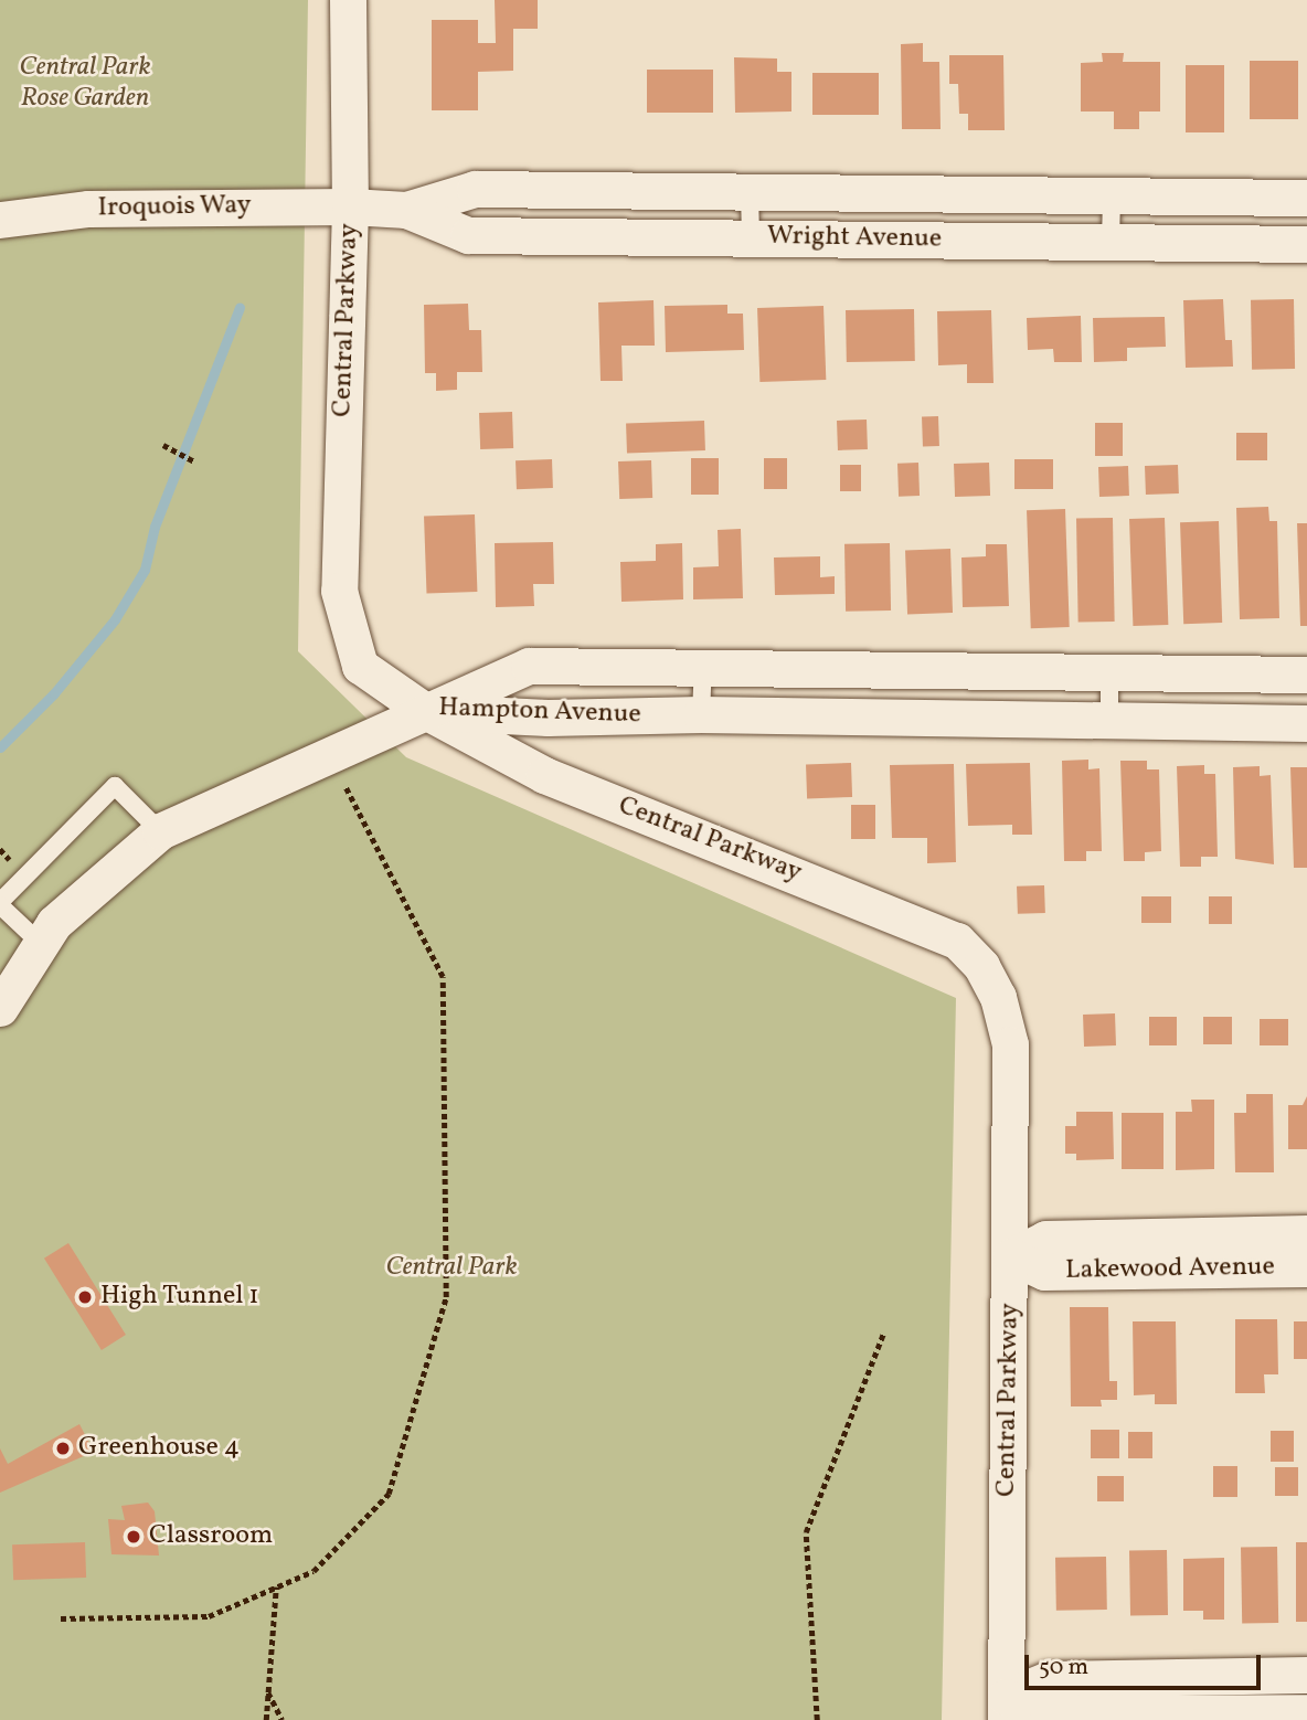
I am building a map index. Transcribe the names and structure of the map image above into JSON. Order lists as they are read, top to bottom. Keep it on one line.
{"streets":{"street":["Iroquois Way","Wright Avenue","Central Parkway","Hampton Avenue","Lakewood Avenue"]},"crossings":[["Iroquois Way","Wright Avenue"],["Iroquois Way","Central Parkway"],["Wright Avenue","Central Parkway"],["Central Parkway","Hampton Avenue"],["Central Parkway","Lakewood Avenue"]],"parks":["Central Park Rose Garden","Central Park"],"places":["High Tunnel 1","Greenhouse 4","Classroom"],"scale_bar":"50 m"}
